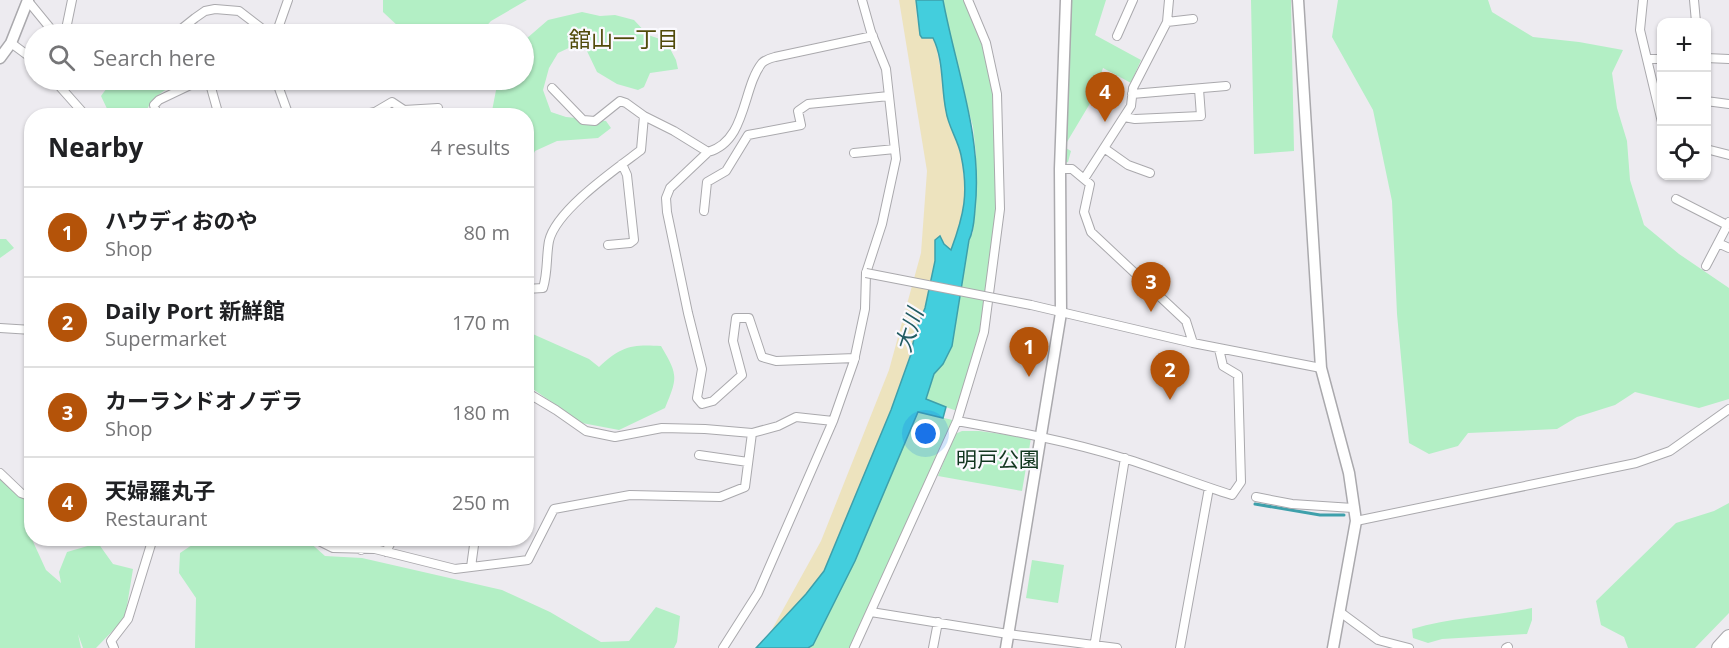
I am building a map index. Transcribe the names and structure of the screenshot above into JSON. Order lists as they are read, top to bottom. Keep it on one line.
{"districts":["舘山一丁目"],"water":["大川"],"parks":["明戸公園"],"page":{"map_buttons":["+","−"],"search":"Search here","pins":["4","3","1","2"],"heading":["Nearby","4 results"],"list":[{"mark":"1","name":"ハウディおのや","note":"Shop","value":"80 m"},{"mark":"2","name":"Daily Port 新鮮館","note":"Supermarket","value":"170 m"},{"mark":"3","name":"カーランドオノデラ","note":"Shop","value":"180 m"},{"mark":"4","name":"天婦羅丸子","note":"Restaurant","value":"250 m"}]}}
